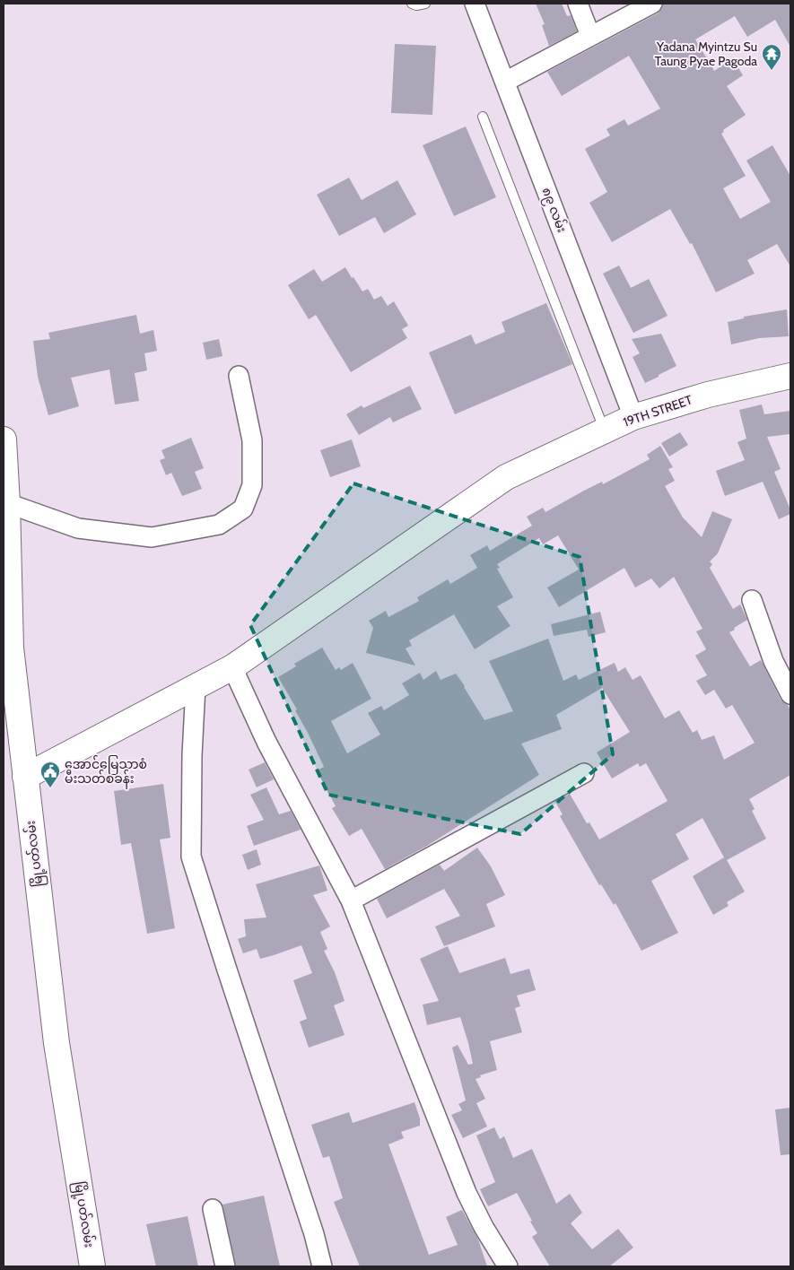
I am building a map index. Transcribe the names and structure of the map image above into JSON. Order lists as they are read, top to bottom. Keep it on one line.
{"streets":{"street":["၈၉ လမ်း","19TH STREET","မြို့ပတ်လမ်း"]},"crossings":[["၈၉ လမ်း","19TH STREET"],["19TH STREET","မြို့ပတ်လမ်း"]],"places":{"temple":["Yadana Myintzu Su Taung Pyae Pagoda"],"public building":["အောင်မြေသာစံ မီးသတ်စခန်း"]}}
